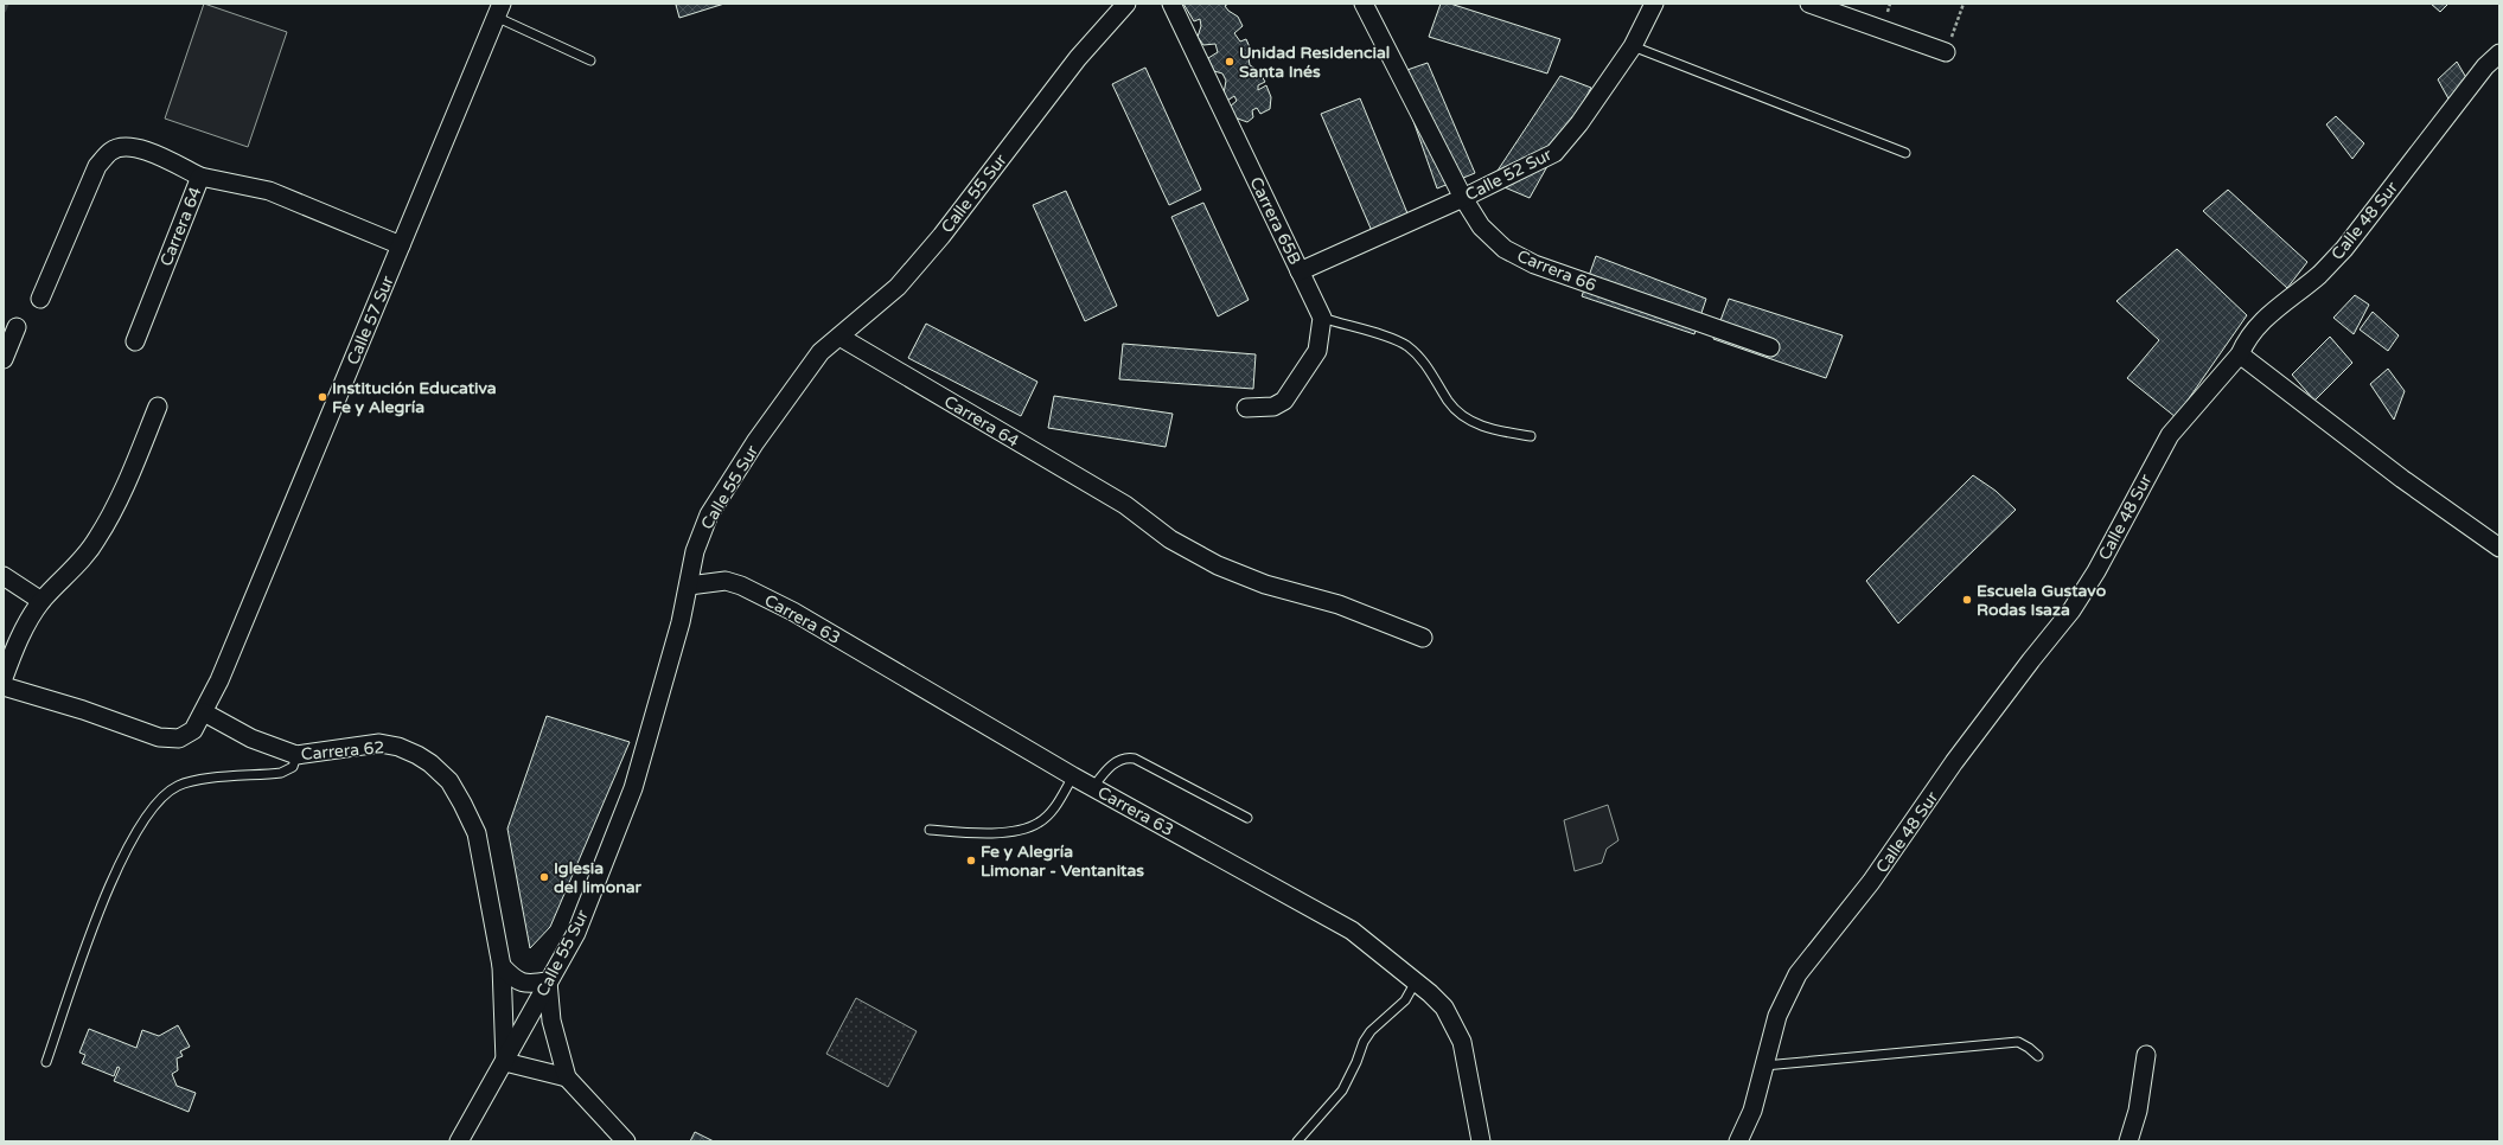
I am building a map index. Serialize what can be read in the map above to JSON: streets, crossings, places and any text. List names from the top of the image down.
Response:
{
  "streets": {
    "street": [
      "Calle 52 Sur",
      "Calle 55 Sur",
      "Carrera 65B",
      "Calle 48 Sur",
      "Carrera 64",
      "Carrera 66",
      "Calle 57 Sur",
      "Carrera 63",
      "Carrera 62"
    ]
  },
  "crossings": [
    ["Calle 52 Sur", "Carrera 65B"],
    ["Calle 52 Sur", "Carrera 66"],
    ["Calle 55 Sur", "Carrera 64"],
    ["Calle 55 Sur", "Carrera 63"],
    ["Calle 55 Sur", "Carrera 62"],
    ["Carrera 64", "Calle 57 Sur"],
    ["Calle 57 Sur", "Carrera 62"]
  ],
  "places": [
    "Unidad Residencial Santa Inés",
    "Institución Educativa Fe y Alegría",
    "Escuela Gustavo Rodas Isaza",
    "Fe y Alegría Limonar - Ventanitas",
    "Iglesia del limonar"
  ]
}
